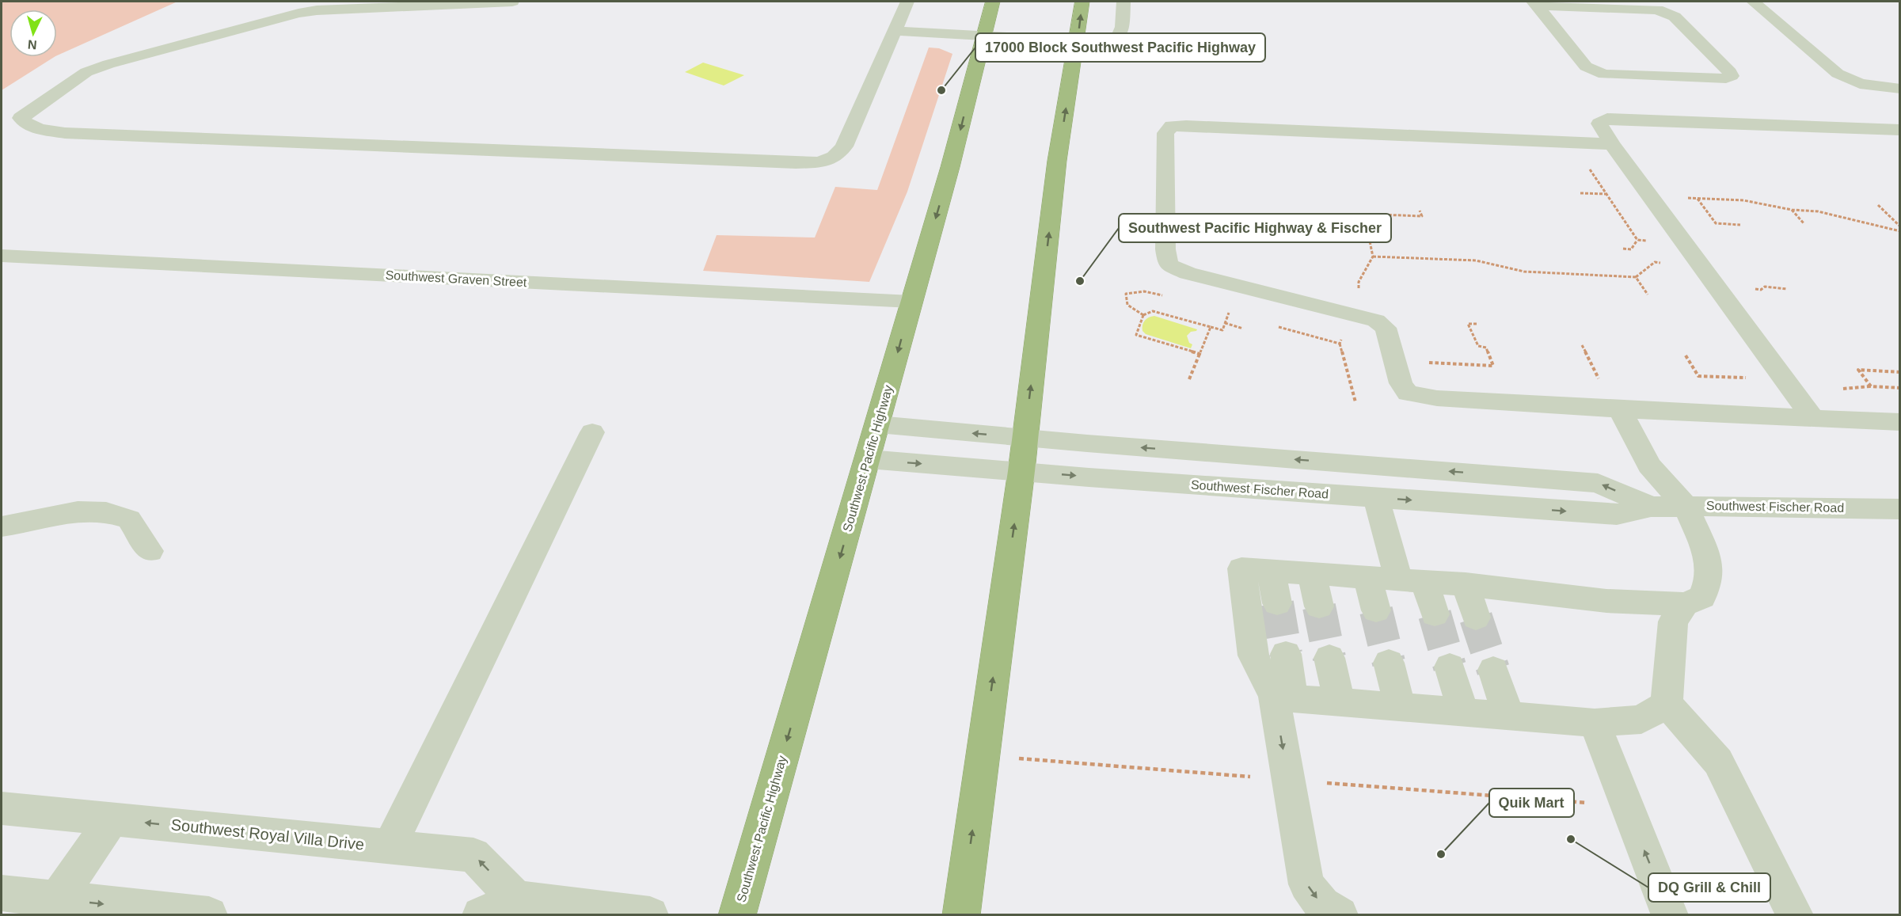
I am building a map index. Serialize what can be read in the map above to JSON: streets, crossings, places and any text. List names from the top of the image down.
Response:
{
  "streets": {
    "highway": ["Southwest Pacific Highway"],
    "street": ["Southwest Graven Street", "Southwest Fischer Road", "Southwest Royal Villa Drive"]
  },
  "crossings": [
    ["Southwest Graven Street", "Southwest Pacific Highway"],
    ["Southwest Pacific Highway", "Southwest Fischer Road"]
  ],
  "one_way": ["Southwest Royal Villa Drive"],
  "places": [
    "17000 Block Southwest Pacific Highway",
    "Southwest Pacific Highway & Fischer",
    "DQ Grill & Chill",
    "Quik Mart"
  ],
  "north": "bottom"
}
